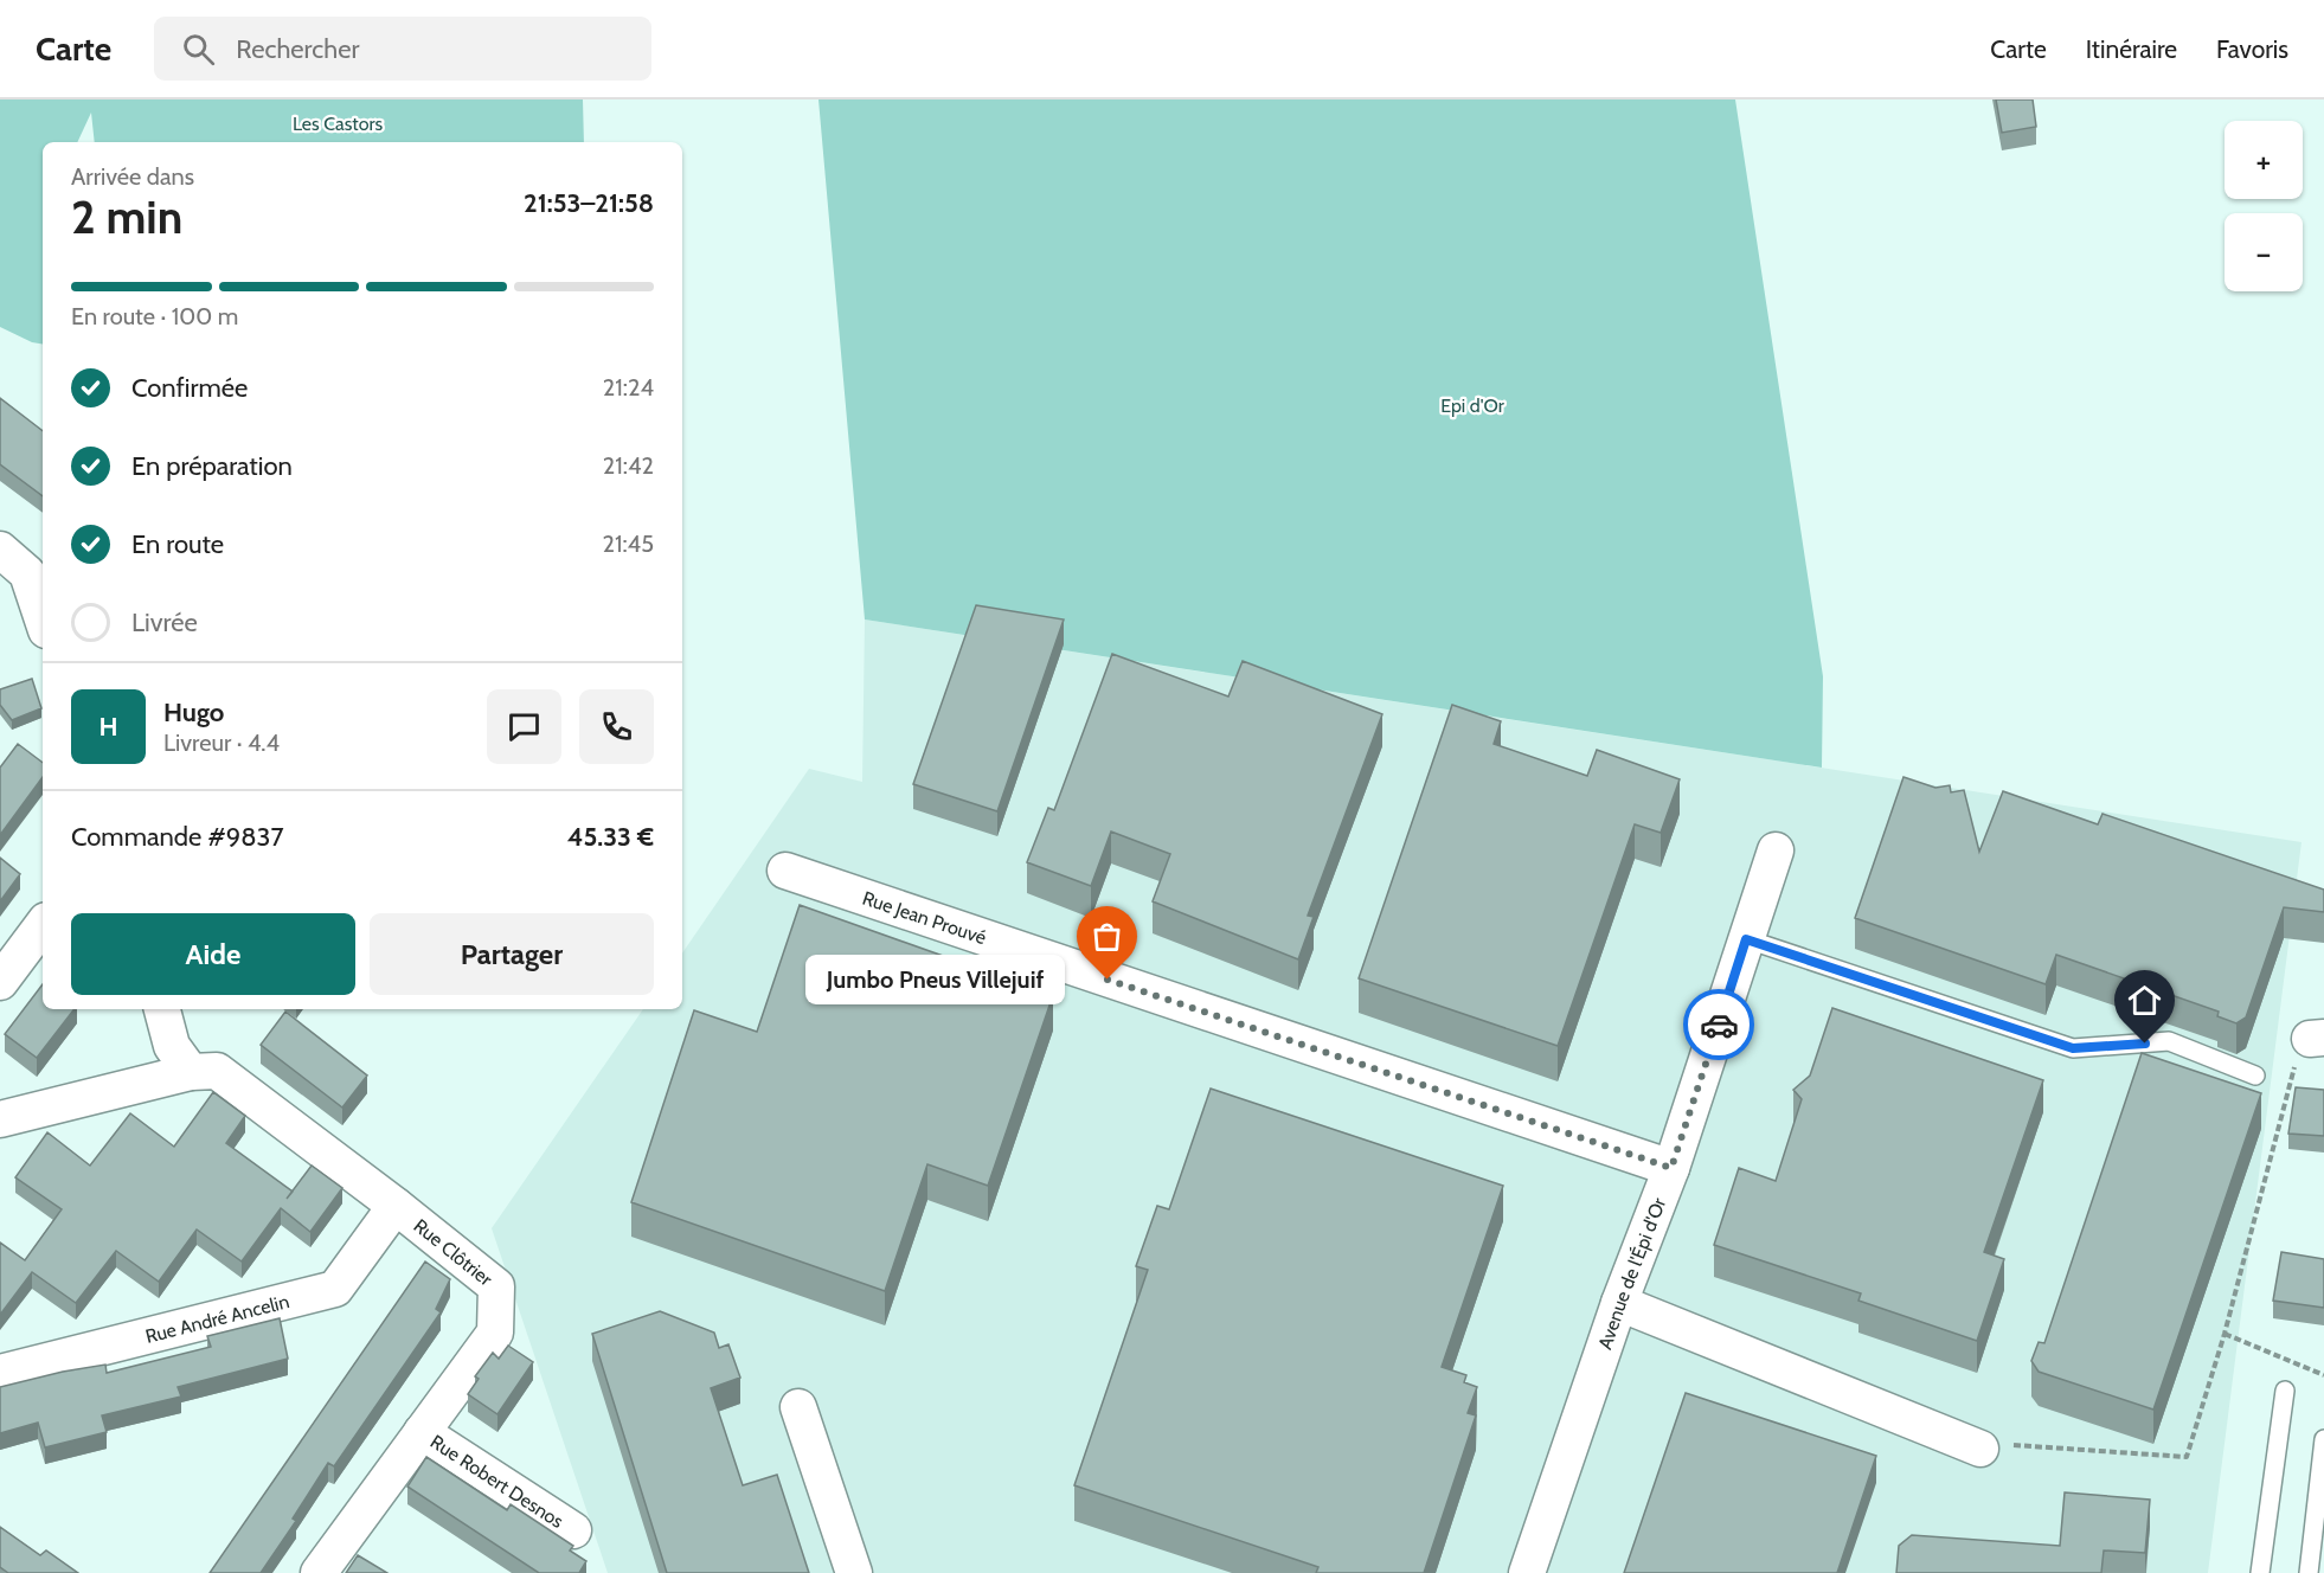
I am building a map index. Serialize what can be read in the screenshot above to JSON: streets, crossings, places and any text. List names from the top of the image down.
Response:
{
  "streets": {
    "street": [
      "Rue Jean Prouvé",
      "Rue Clôtrier",
      "Avenue de l'Épi d'Or",
      "Rue André Ancelin",
      "Rue Robert Desnos"
    ]
  },
  "crossings": [
    ["Rue Jean Prouvé", "Avenue de l'Épi d'Or"],
    ["Rue Clôtrier", "Rue André Ancelin"],
    ["Rue Clôtrier", "Rue Robert Desnos"]
  ],
  "parks": ["Les Castors", "Epi d'Or"],
  "places": ["Jumbo Pneus Villejuif"],
  "page": {
    "header": "Carte",
    "search": "Rechercher",
    "nav": ["Carte", "Itinéraire", "Favoris"],
    "map_buttons": ["+", "−"],
    "heading": ["2 min", "Arrivée dans", "21:53–21:58"],
    "panel": [
      "Hugo",
      "Livreur · 4.4",
      "Commande #9837",
      "45.33 €"
    ],
    "bar": "En route · 100 m",
    "list": [
      ["Confirmée", "21:24"],
      ["En préparation", "21:42"],
      ["En route", "21:45"],
      "Livrée"
    ],
    "round": "H",
    "buttons": ["Aide", "Partager"],
    "bubble": "Jumbo Pneus Villejuif"
  }
}
